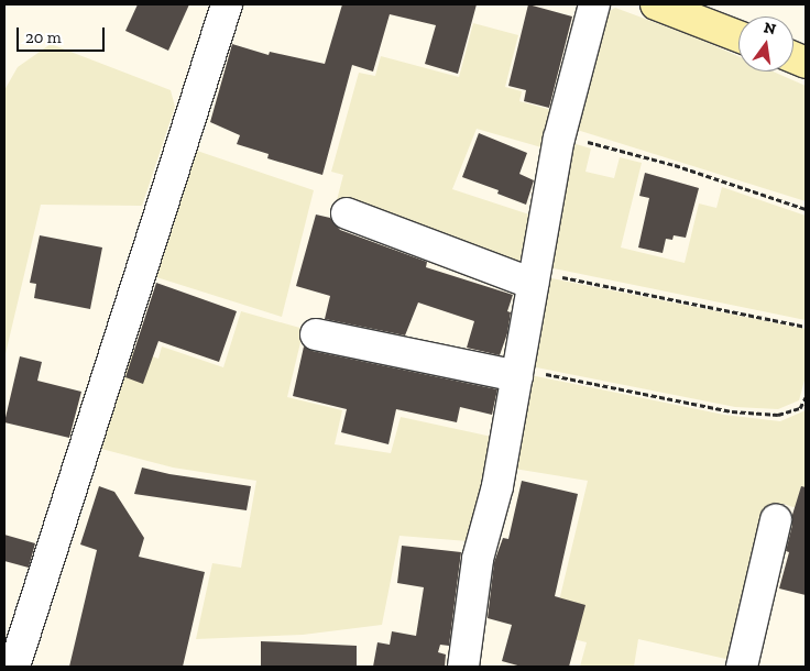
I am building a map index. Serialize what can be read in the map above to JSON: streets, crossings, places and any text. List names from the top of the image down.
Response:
{
  "scale_bar": "20 m",
  "north": "top"
}
